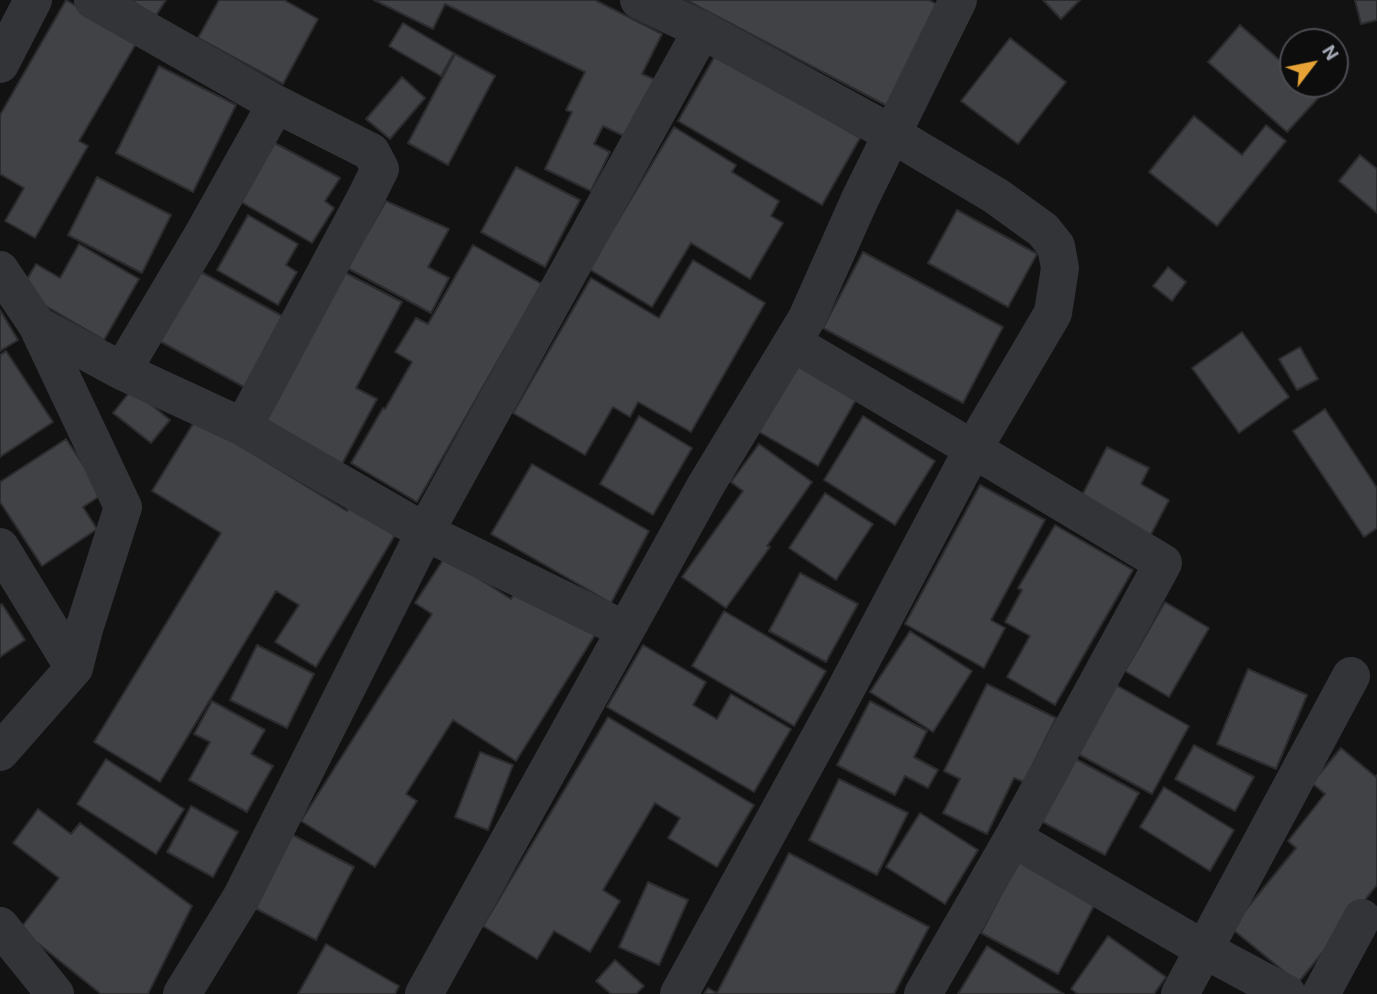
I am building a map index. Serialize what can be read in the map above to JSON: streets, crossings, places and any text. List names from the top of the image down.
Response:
{
  "north": "top right"
}
